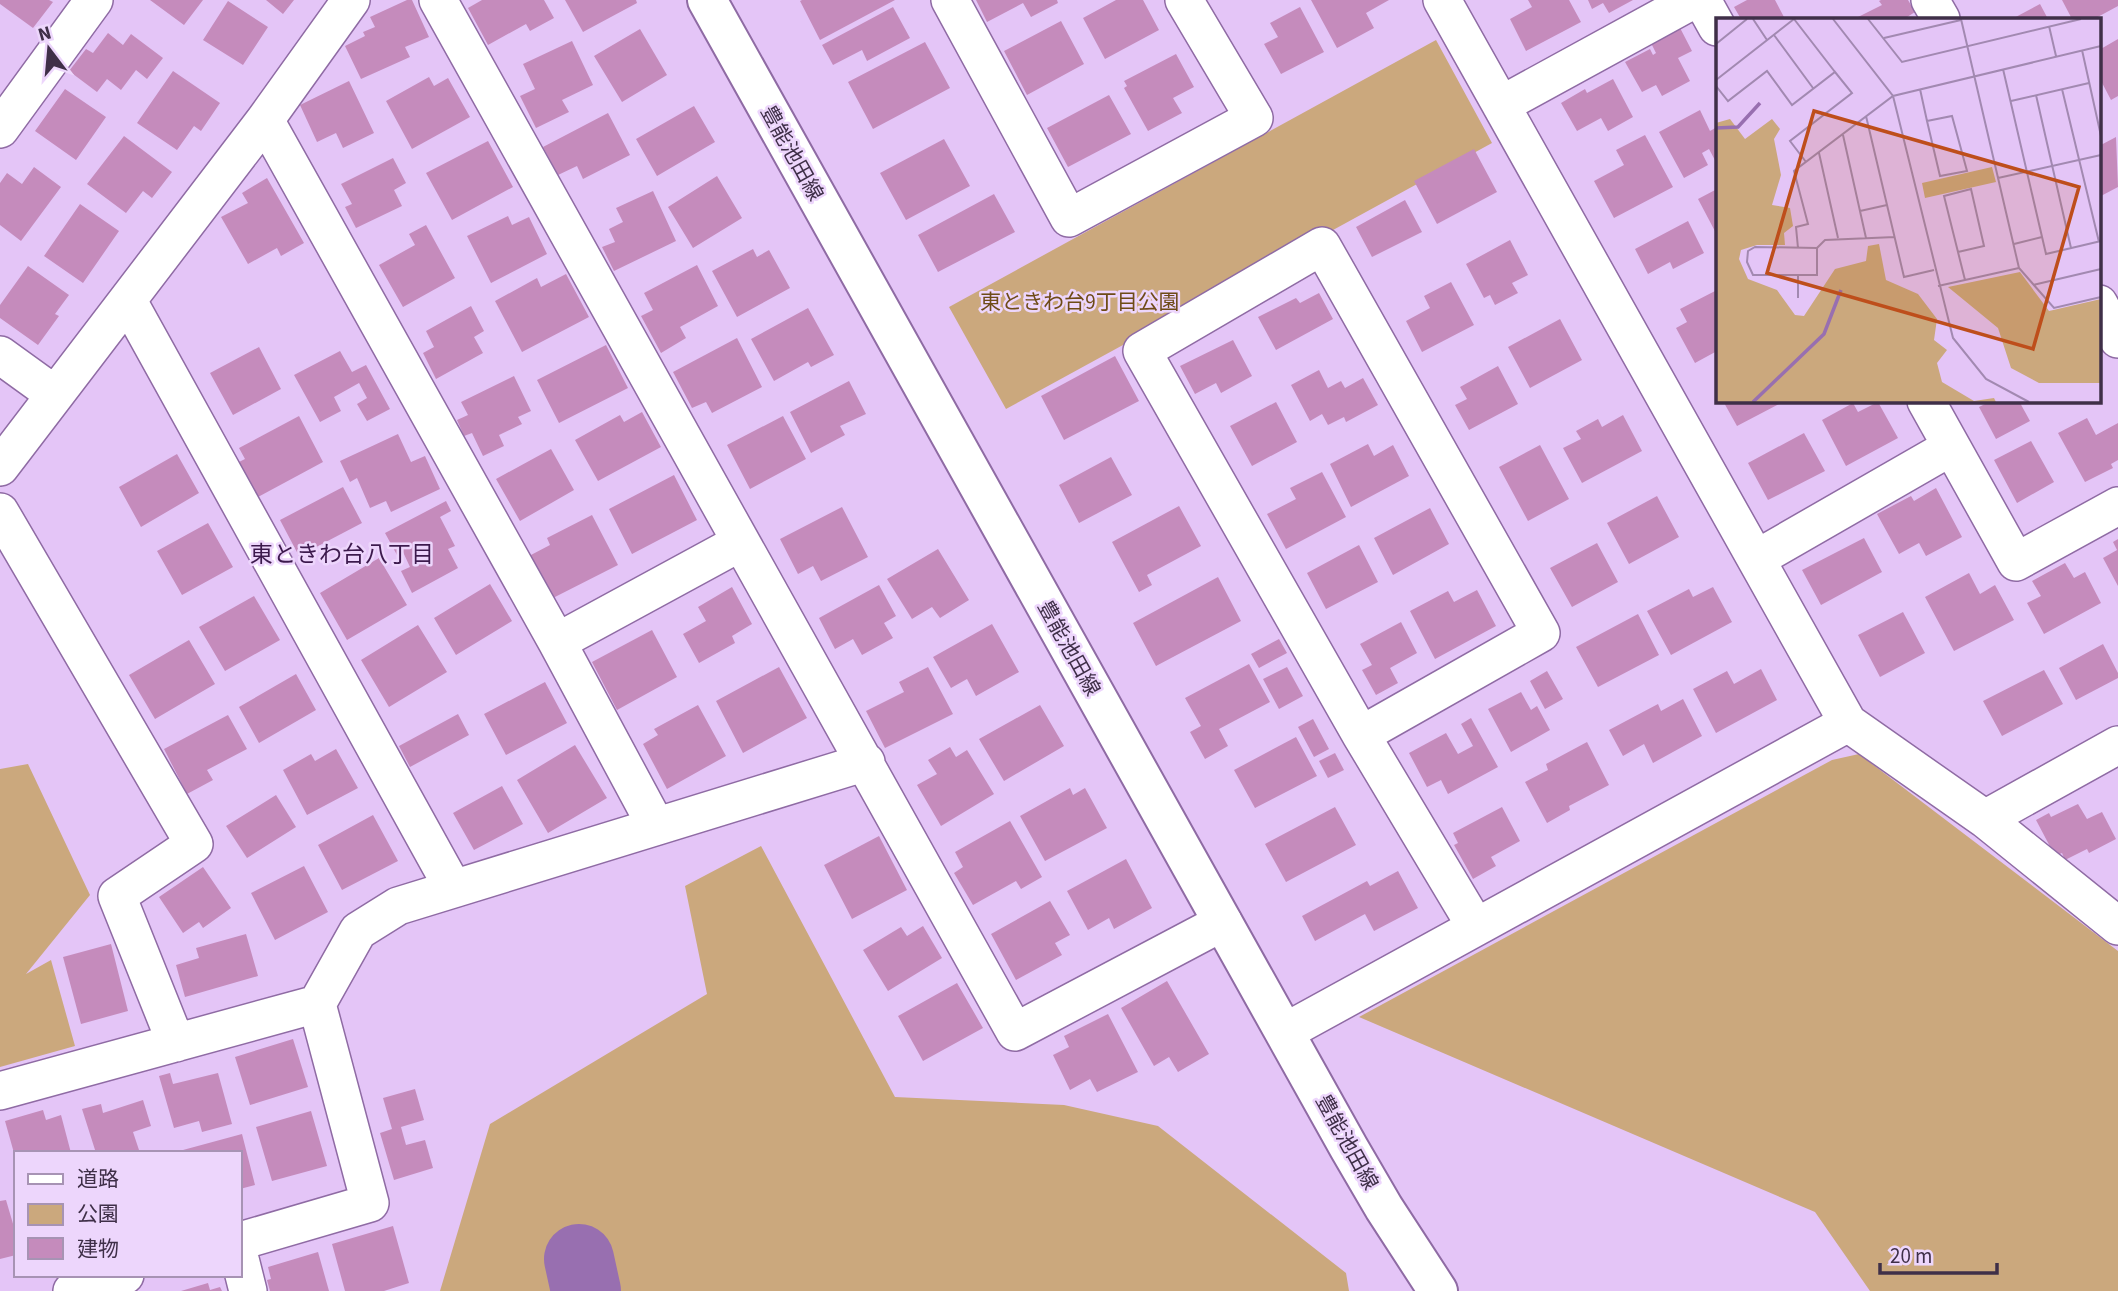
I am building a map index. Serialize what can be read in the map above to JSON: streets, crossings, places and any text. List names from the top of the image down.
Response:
{
  "streets": {
    "main road": ["豊能池田線"]
  },
  "districts": ["東ときわ台八丁目"],
  "parks": ["東ときわ台9丁目公園"],
  "legend": ["道路", "公園", "建物"],
  "scale_bar": "20 m",
  "north": "top"
}
